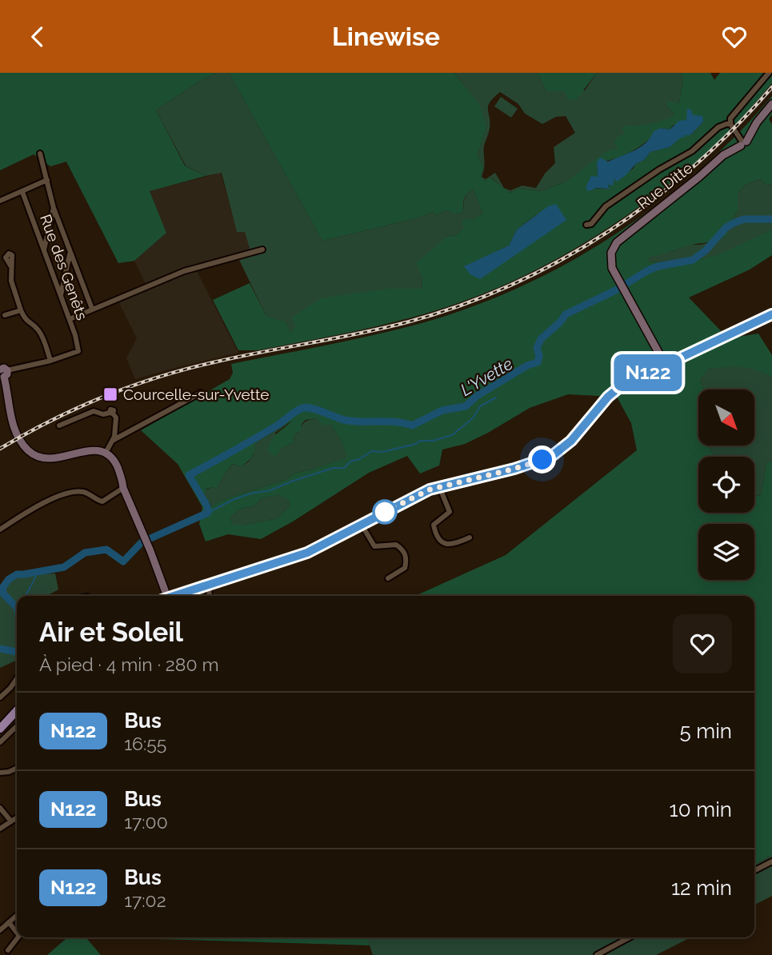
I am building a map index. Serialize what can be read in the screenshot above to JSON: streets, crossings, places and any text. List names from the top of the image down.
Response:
{
  "streets": {
    "street": ["Rue Ditte", "Rue des Genêts"]
  },
  "water": ["L'Yvette"],
  "places": {
    "transit": ["Courcelle-sur-Yvette"]
  },
  "lines": ["bus line N122"],
  "north": "bottom right",
  "page": {
    "header": "Linewise",
    "on_map": "N122",
    "heading": ["Air et Soleil", "À pied · 4 min · 280 m"],
    "list": [
      {
        "mark": "N122",
        "name": "Bus",
        "note": "16:55",
        "value": "5 min"
      },
      {
        "mark": "N122",
        "name": "Bus",
        "note": "17:00",
        "value": "10 min"
      },
      {
        "mark": "N122",
        "name": "Bus",
        "note": "17:02",
        "value": "12 min"
      }
    ]
  }
}
